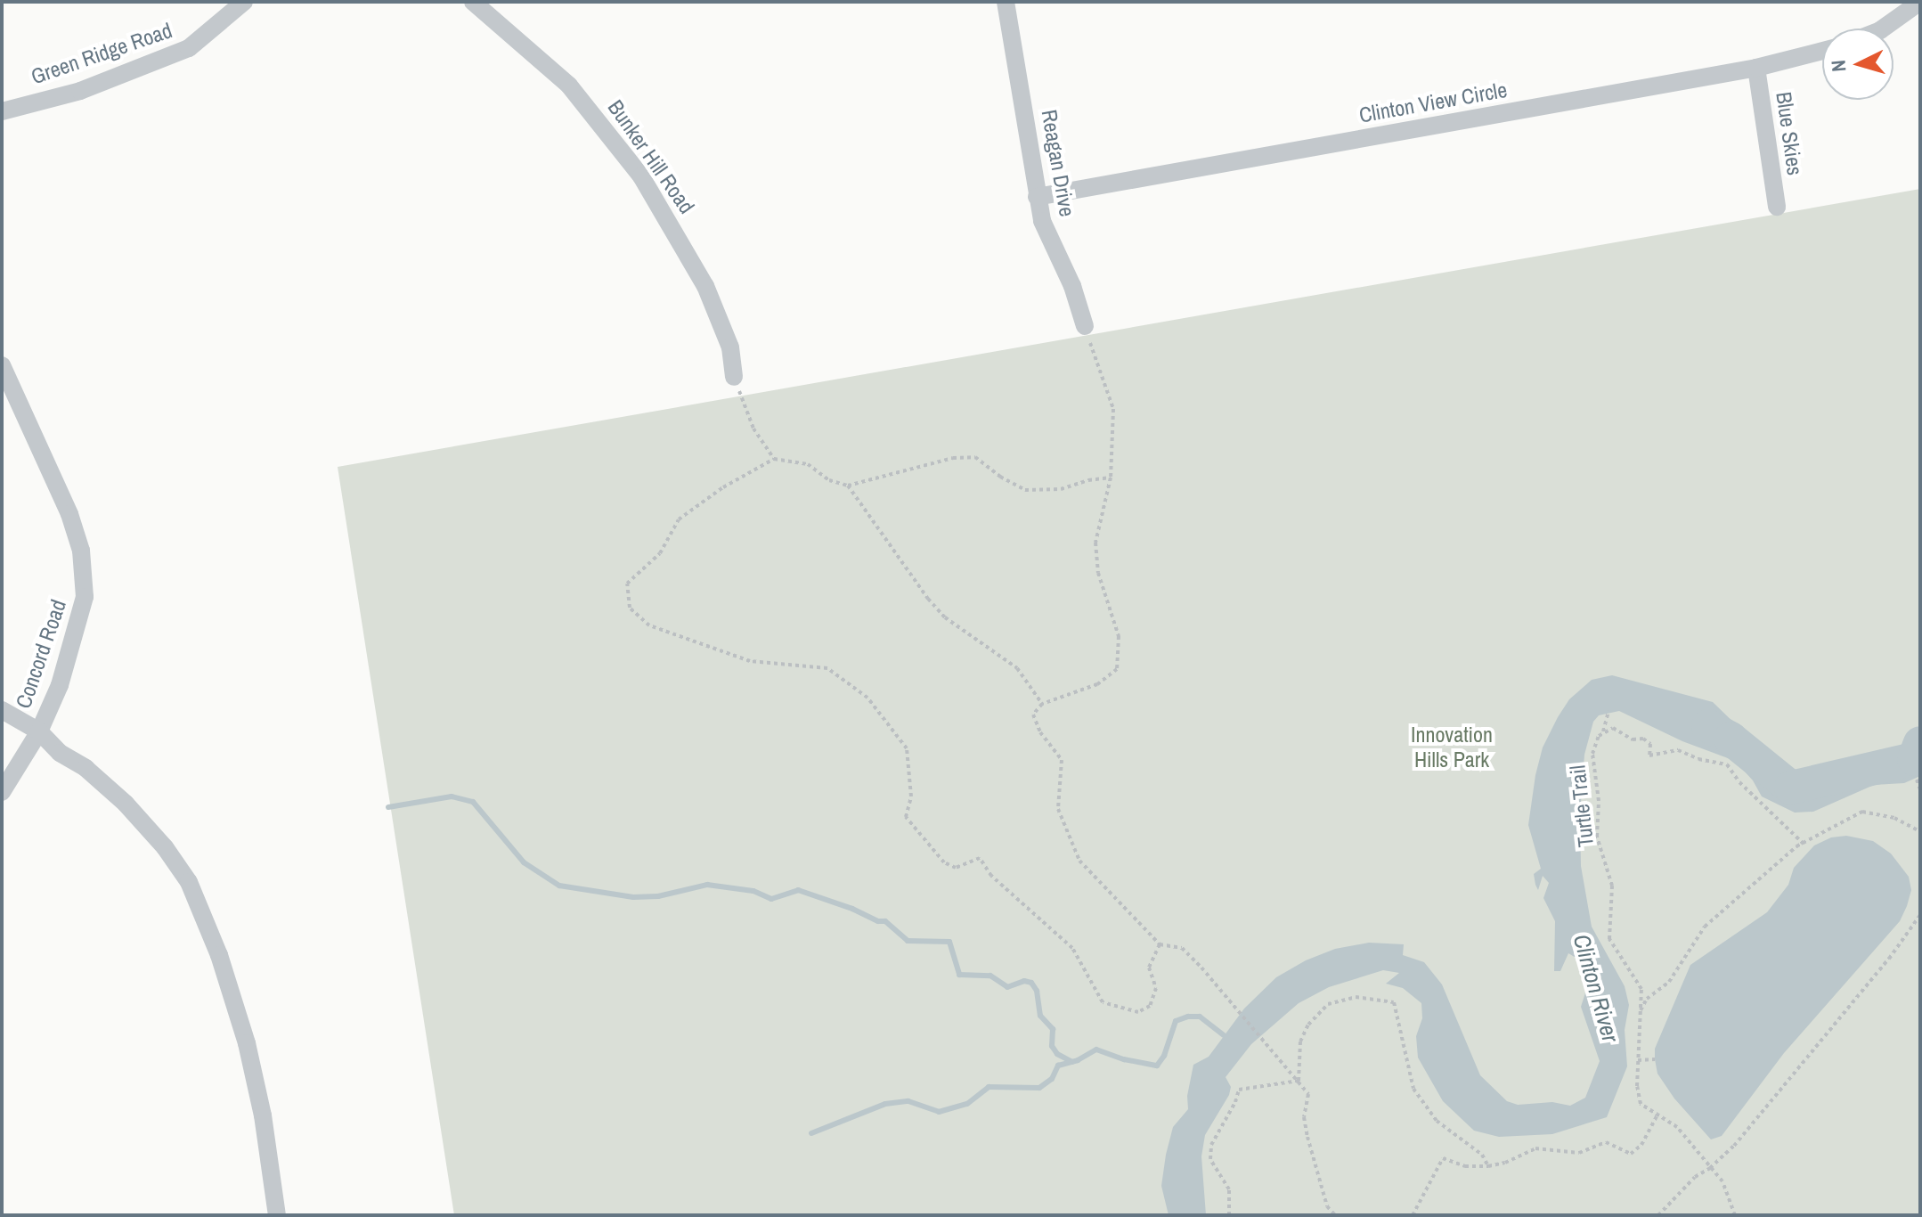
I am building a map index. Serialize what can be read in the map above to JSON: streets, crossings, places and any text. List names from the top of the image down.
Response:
{
  "streets": {
    "street": [
      "Green Ridge Road",
      "Clinton View Circle",
      "Blue Skies",
      "Bunker Hill Road",
      "Reagan Drive",
      "Concord Road"
    ],
    "path": ["Turtle Trail"]
  },
  "crossings": [
    ["Clinton View Circle", "Blue Skies"],
    ["Clinton View Circle", "Reagan Drive"]
  ],
  "water": ["Clinton River"],
  "parks": ["Innovation Hills Park"],
  "north": "left"
}
